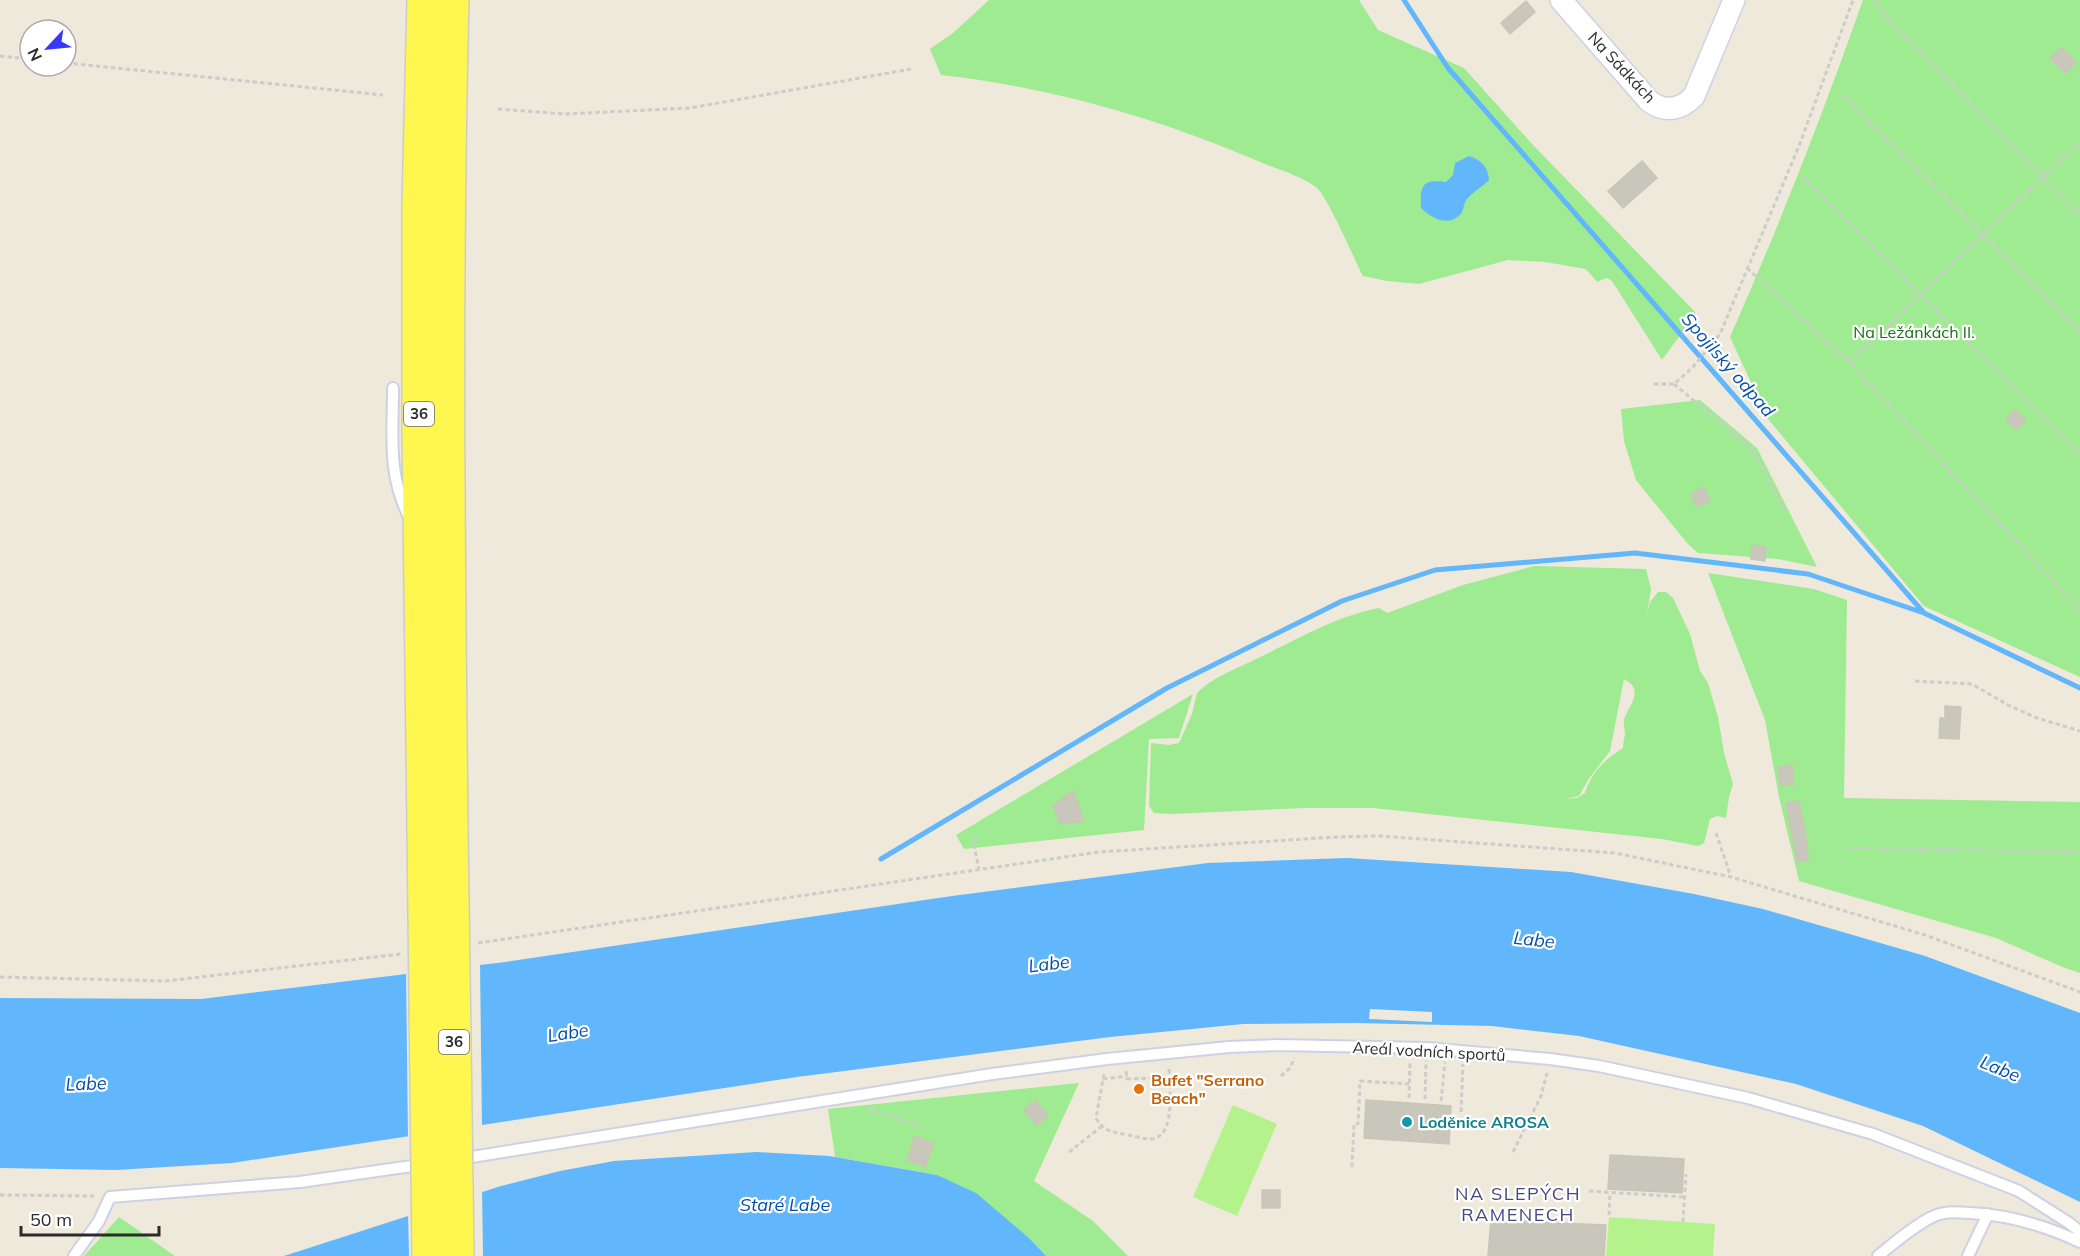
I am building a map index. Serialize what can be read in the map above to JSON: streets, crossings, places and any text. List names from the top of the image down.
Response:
{
  "streets": {
    "main road": ["36"],
    "street": ["Na Sádkách"],
    "lane": ["Areál vodních sportů"]
  },
  "districts": ["NA SLEPÝCH RAMENECH"],
  "water": ["Spojilský odpad", "Labe", "Staré Labe"],
  "parks": ["Na Ležánkách II."],
  "places": ["Bufet \"Serrano Beach\"", "Loděnice AROSA"],
  "scale_bar": "50 m",
  "north": "bottom left"
}
